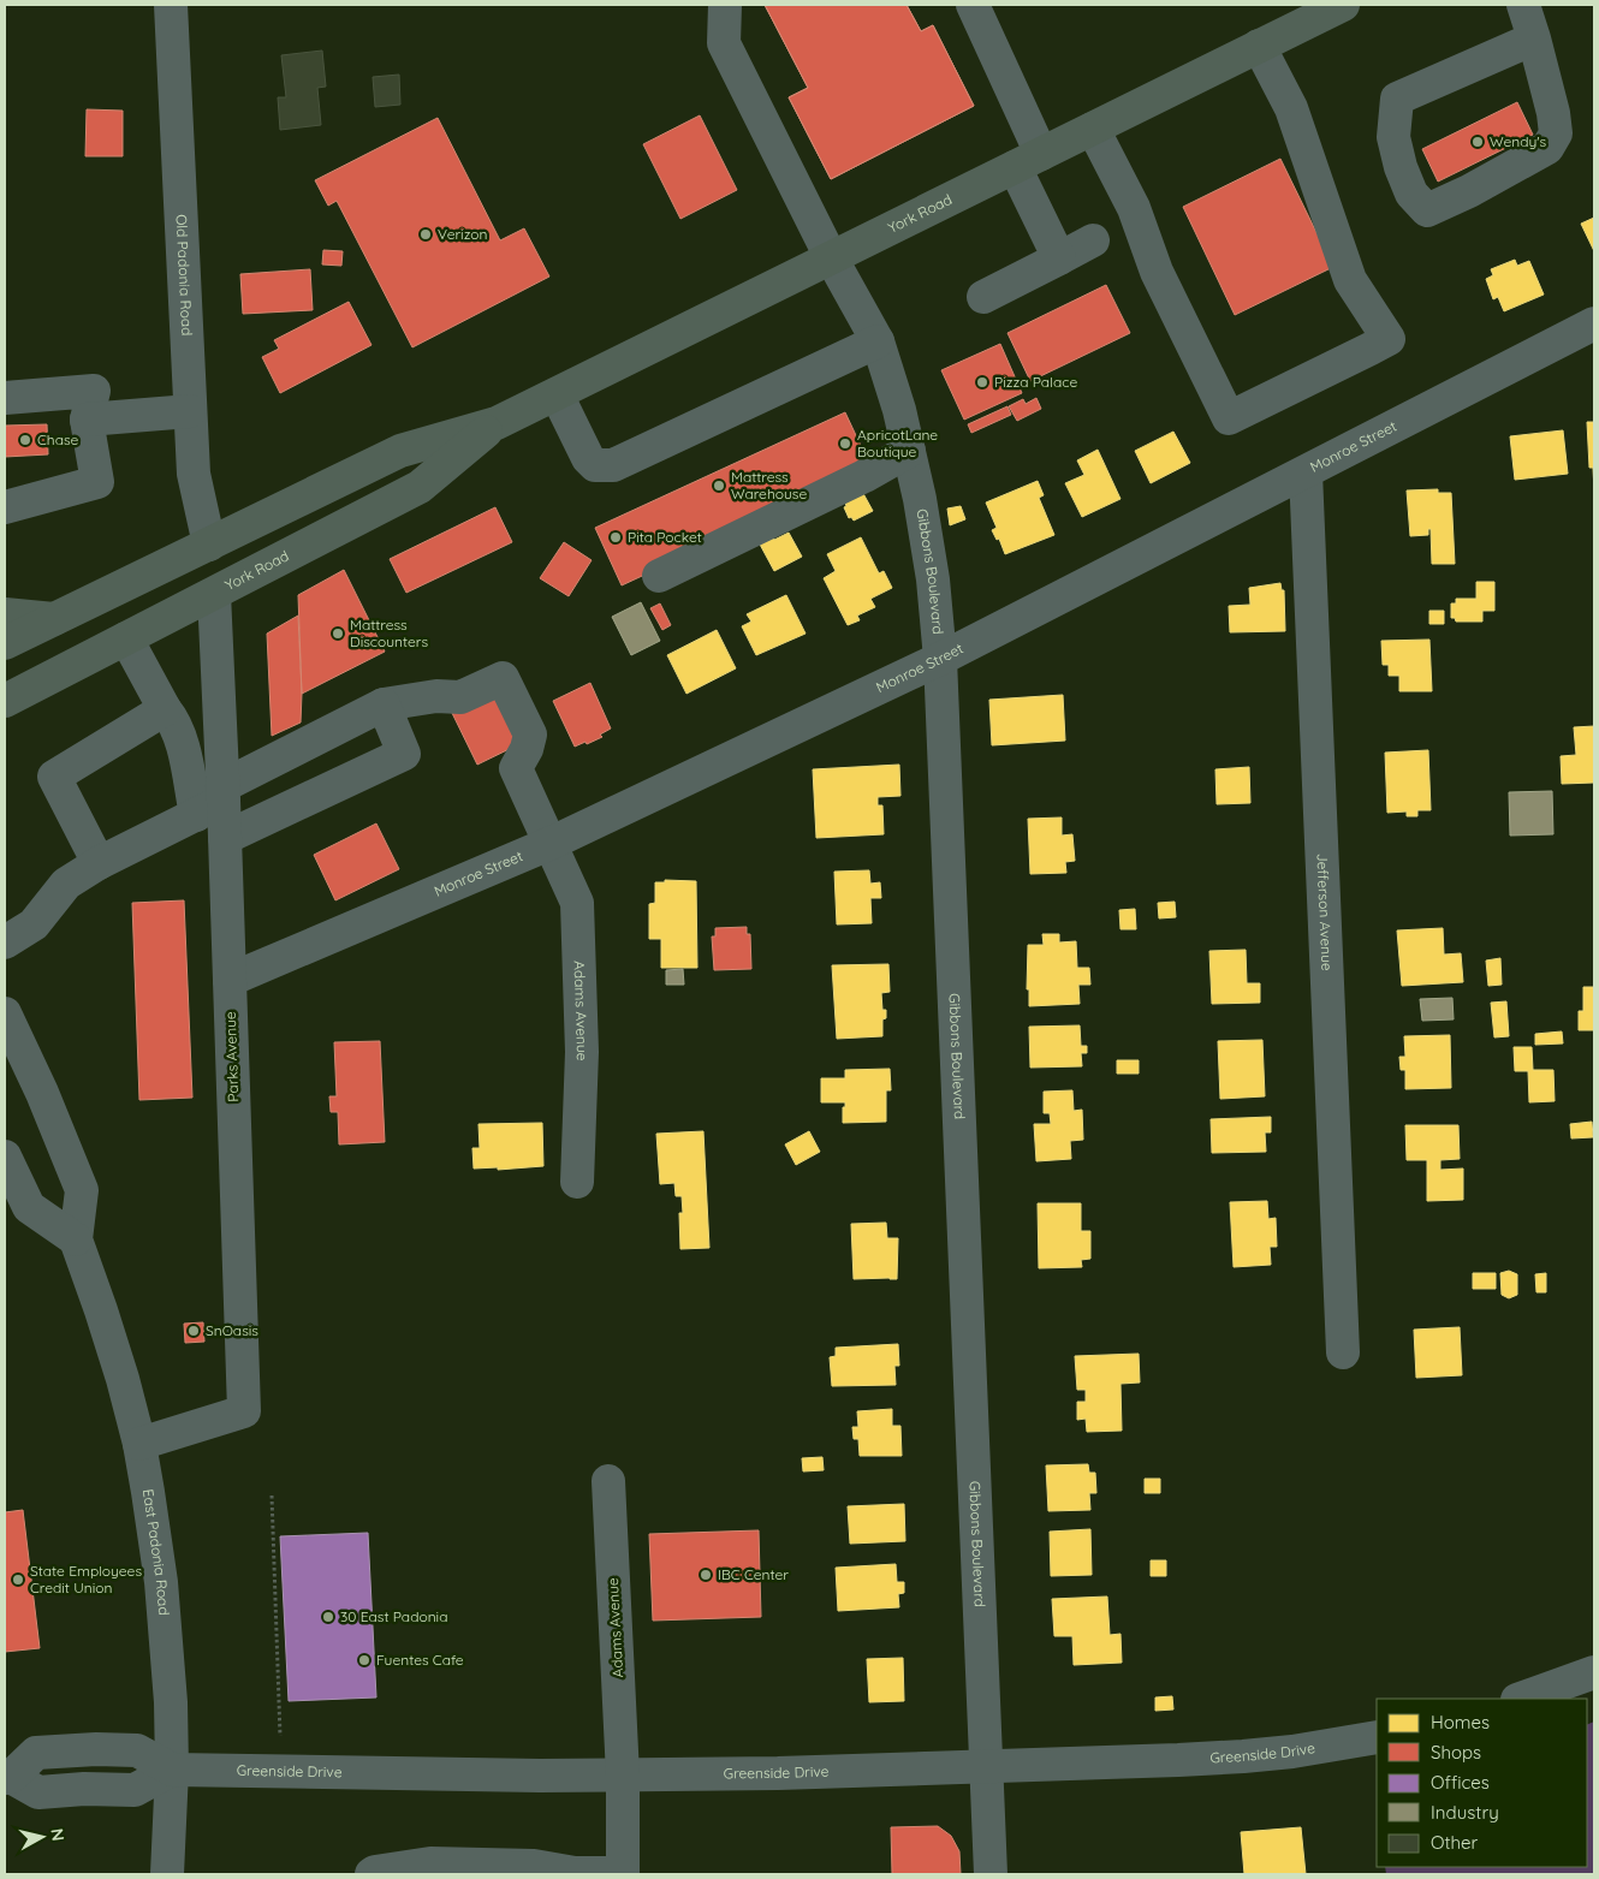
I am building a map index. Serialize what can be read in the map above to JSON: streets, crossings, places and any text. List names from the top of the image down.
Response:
{
  "streets": {
    "main road": ["York Road"],
    "street": [
      "Old Padonia Road",
      "Monroe Street",
      "Gibbons Boulevard",
      "Jefferson Avenue",
      "Adams Avenue",
      "Parks Avenue",
      "East Padonia Road",
      "Greenside Drive"
    ]
  },
  "crossings": [
    ["York Road", "Old Padonia Road"],
    ["York Road", "Gibbons Boulevard"],
    ["York Road", "Parks Avenue"],
    ["Monroe Street", "Gibbons Boulevard"],
    ["Monroe Street", "Jefferson Avenue"],
    ["Monroe Street", "Adams Avenue"],
    ["Monroe Street", "Parks Avenue"],
    ["Gibbons Boulevard", "Greenside Drive"],
    ["Adams Avenue", "Greenside Drive"],
    ["Parks Avenue", "East Padonia Road"],
    ["East Padonia Road", "Greenside Drive"]
  ],
  "places": [
    "Wendy's",
    "Verizon",
    "Pizza Palace",
    "Chase",
    "ApricotLane Boutique",
    "Mattress Warehouse",
    "Pita Pocket",
    "Mattress Discounters",
    "SnOasis",
    "IBC Center",
    "State Employees Credit Union",
    "30 East Padonia",
    "Fuentes Cafe"
  ],
  "legend": [
    "Homes",
    "Shops",
    "Offices",
    "Industry",
    "Other"
  ],
  "north": "right"
}
